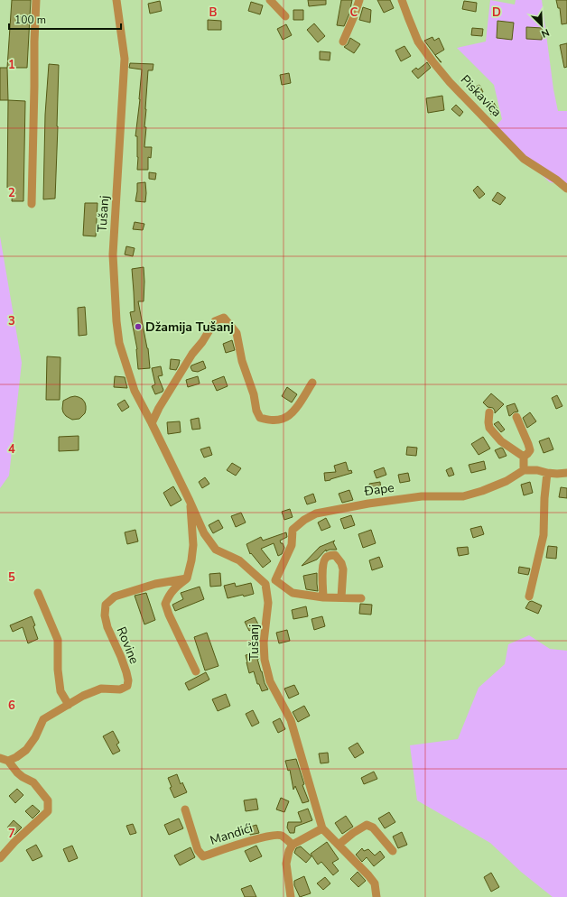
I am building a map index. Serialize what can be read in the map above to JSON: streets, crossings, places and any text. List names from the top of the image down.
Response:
{
  "streets": {
    "street": [
      "Piskavica",
      "Tušanj",
      "Đape",
      "Rovine",
      "Mandići"
    ]
  },
  "crossings": [
    ["Tušanj", "Rovine"]
  ],
  "places": ["Džamija Tušanj"],
  "scale_bar": "100 m",
  "north": "bottom right",
  "grid": {
    "columns": ["B", "C", "D"],
    "rows": [
      "1",
      "2",
      "3",
      "4",
      "5",
      "6",
      "7"
    ]
  }
}
